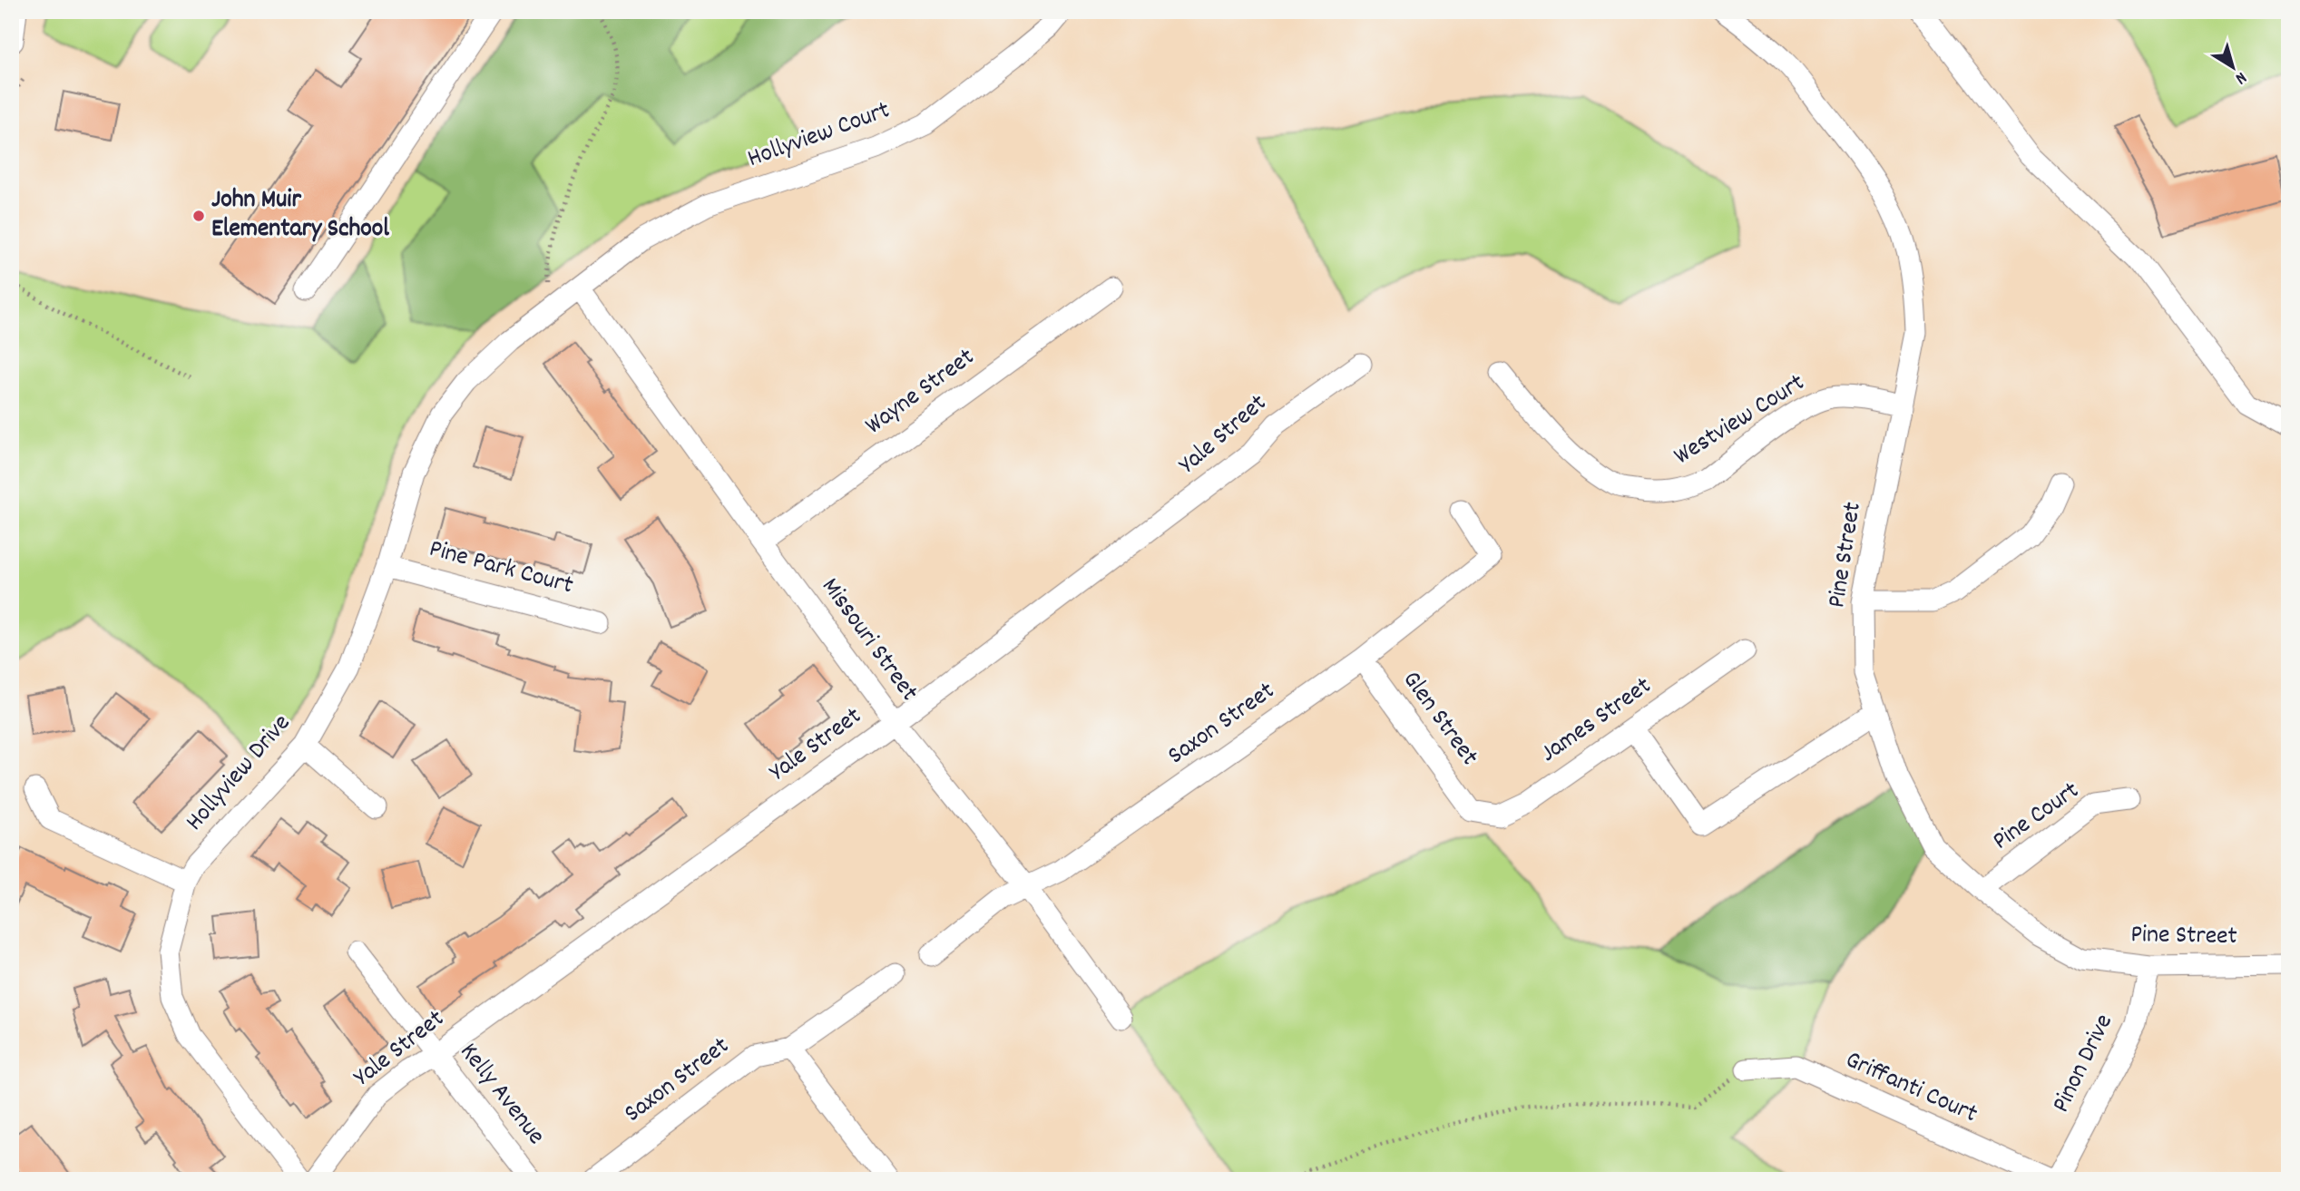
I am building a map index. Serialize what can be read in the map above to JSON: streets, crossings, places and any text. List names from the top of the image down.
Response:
{
  "streets": {
    "street": [
      "Hollyview Court",
      "Wayne Street",
      "Westview Court",
      "Yale Street",
      "Pine Street",
      "Pine Park Court",
      "Missouri Street",
      "Glen Street",
      "James Street",
      "Saxon Street",
      "Hollyview Drive",
      "Pine Court",
      "Pinon Drive",
      "Griffanti Court",
      "Kelly Avenue"
    ]
  },
  "crossings": [
    ["Hollyview Court", "Missouri Street"],
    ["Hollyview Court", "Hollyview Drive"],
    ["Wayne Street", "Missouri Street"],
    ["Westview Court", "Pine Street"],
    ["Yale Street", "Missouri Street"],
    ["Yale Street", "Kelly Avenue"],
    ["Pine Street", "Pine Court"],
    ["Pine Street", "Pinon Drive"],
    ["Pine Park Court", "Hollyview Drive"],
    ["Missouri Street", "Saxon Street"],
    ["Missouri Street", "Hollyview Drive"],
    ["Glen Street", "James Street"],
    ["Glen Street", "Saxon Street"]
  ],
  "places": ["John Muir Elementary School"],
  "north": "bottom right"
}
